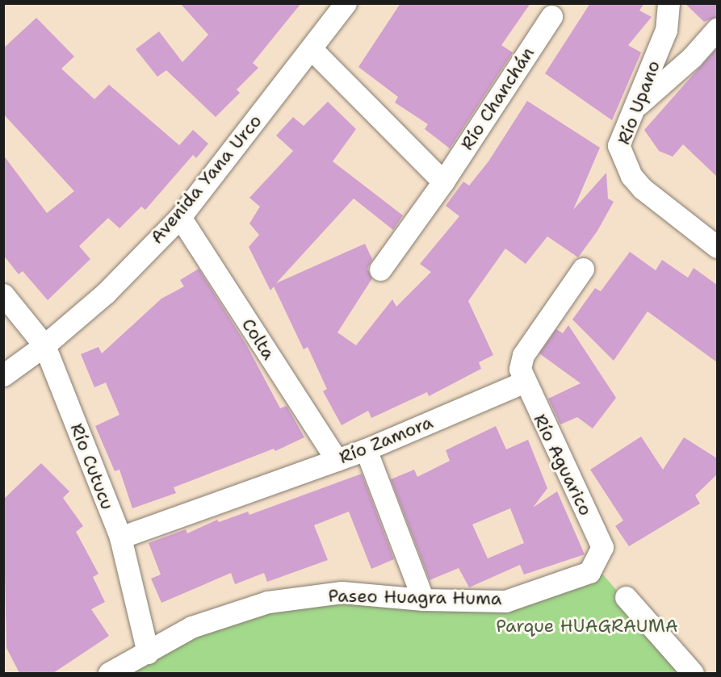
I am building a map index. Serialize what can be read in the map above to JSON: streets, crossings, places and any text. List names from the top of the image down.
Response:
{
  "streets": {
    "street": [
      "Río Chanchán",
      "Río Upano",
      "Avenida Yana Urco",
      "Colta",
      "Río Zamora",
      "Río Aguarico",
      "Río Cutucu",
      "Paseo Huagra Huma"
    ]
  },
  "crossings": [
    ["Avenida Yana Urco", "Colta"],
    ["Avenida Yana Urco", "Río Cutucu"],
    ["Colta", "Río Zamora"],
    ["Río Zamora", "Río Aguarico"],
    ["Río Zamora", "Río Cutucu"],
    ["Río Aguarico", "Paseo Huagra Huma"],
    ["Río Cutucu", "Paseo Huagra Huma"]
  ],
  "parks": ["Parque HUAGRAUMA"]
}
